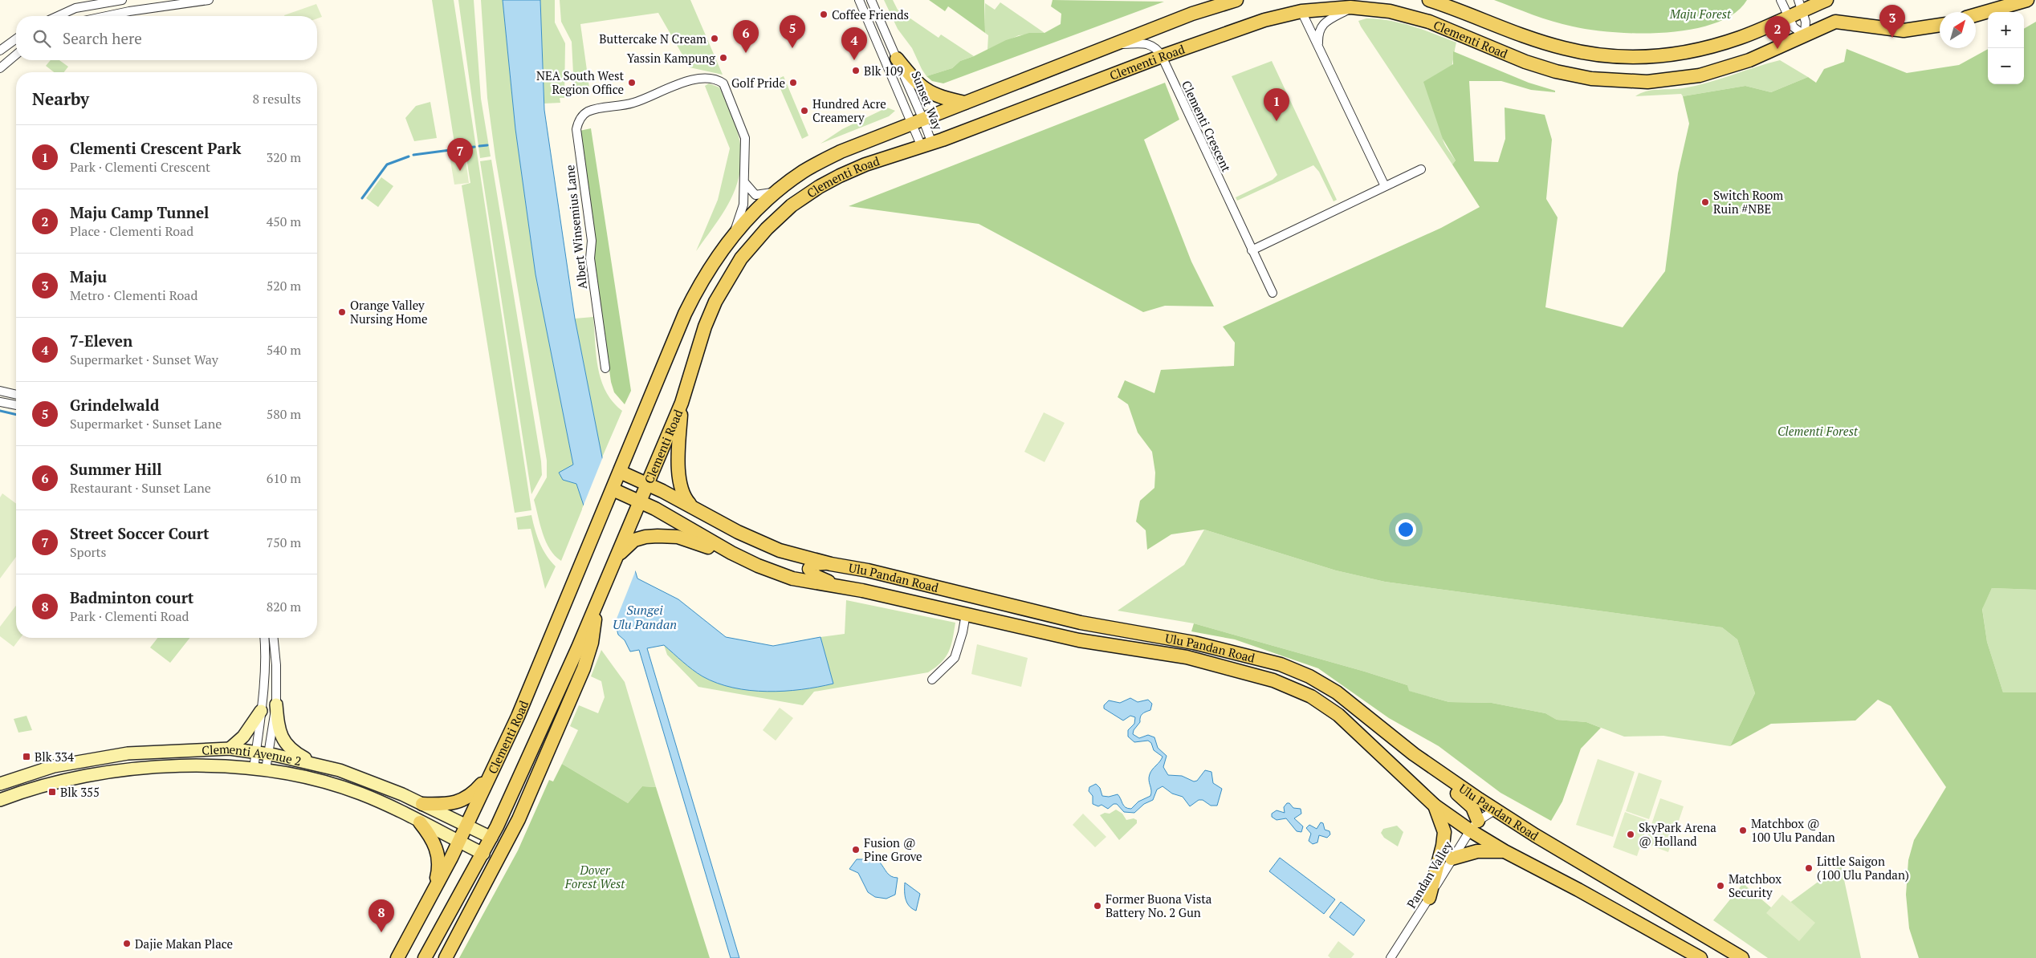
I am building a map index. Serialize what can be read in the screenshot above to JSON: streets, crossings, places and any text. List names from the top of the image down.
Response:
{
  "streets": {
    "main road": ["Clementi Road", "Ulu Pandan Road", "Clementi Avenue 2"],
    "street": [
      "Sunset Way",
      "Clementi Crescent",
      "Albert Winsemius Lane",
      "Pandan Valley"
    ]
  },
  "crossings": [
    ["Clementi Road", "Sunset Way"],
    ["Clementi Road", "Clementi Crescent"],
    ["Clementi Road", "Ulu Pandan Road"],
    ["Clementi Road", "Clementi Avenue 2"],
    ["Ulu Pandan Road", "Pandan Valley"]
  ],
  "water": ["Sungei Ulu Pandan"],
  "parks": ["Maju Forest", "Clementi Forest", "Dover Forest West"],
  "places": {
    "other": [
      "Coffee Friends",
      "Buttercake N Cream",
      "Yassin Kampung",
      "Blk 109",
      "NEA South West Region Office",
      "Golf Pride",
      "Hundred Acre Creamery",
      "Switch Room Ruin #NBE",
      "Orange Valley Nursing Home",
      "Matchbox @ 100 Ulu Pandan",
      "SkyPark Arena @ Holland",
      "Fusion @ Pine Grove",
      "Little Saigon (100 Ulu Pandan)",
      "Matchbox Security",
      "Former Buona Vista Battery No. 2 Gun",
      "Dajie Makan Place"
    ],
    "transit": ["Blk 334", "Blk 355"]
  },
  "north": "top right",
  "page": {
    "pins": [
      "3",
      "5",
      "2",
      "6",
      "4",
      "1",
      "7",
      "8"
    ],
    "map_buttons": ["+", "−"],
    "search": "Search here",
    "heading": ["Nearby", "8 results"],
    "list": [
      {
        "mark": "1",
        "name": "Clementi Crescent Park",
        "note": "Park · Clementi Crescent",
        "value": "320 m"
      },
      {
        "mark": "2",
        "name": "Maju Camp Tunnel",
        "note": "Place · Clementi Road",
        "value": "450 m"
      },
      {
        "mark": "3",
        "name": "Maju",
        "note": "Metro · Clementi Road",
        "value": "520 m"
      },
      {
        "mark": "4",
        "name": "7-Eleven",
        "note": "Supermarket · Sunset Way",
        "value": "540 m"
      },
      {
        "mark": "5",
        "name": "Grindelwald",
        "note": "Supermarket · Sunset Lane",
        "value": "580 m"
      },
      {
        "mark": "6",
        "name": "Summer Hill",
        "note": "Restaurant · Sunset Lane",
        "value": "610 m"
      },
      {
        "mark": "7",
        "name": "Street Soccer Court",
        "note": "Sports",
        "value": "750 m"
      },
      {
        "mark": "8",
        "name": "Badminton court",
        "note": "Park · Clementi Road",
        "value": "820 m"
      }
    ]
  }
}
